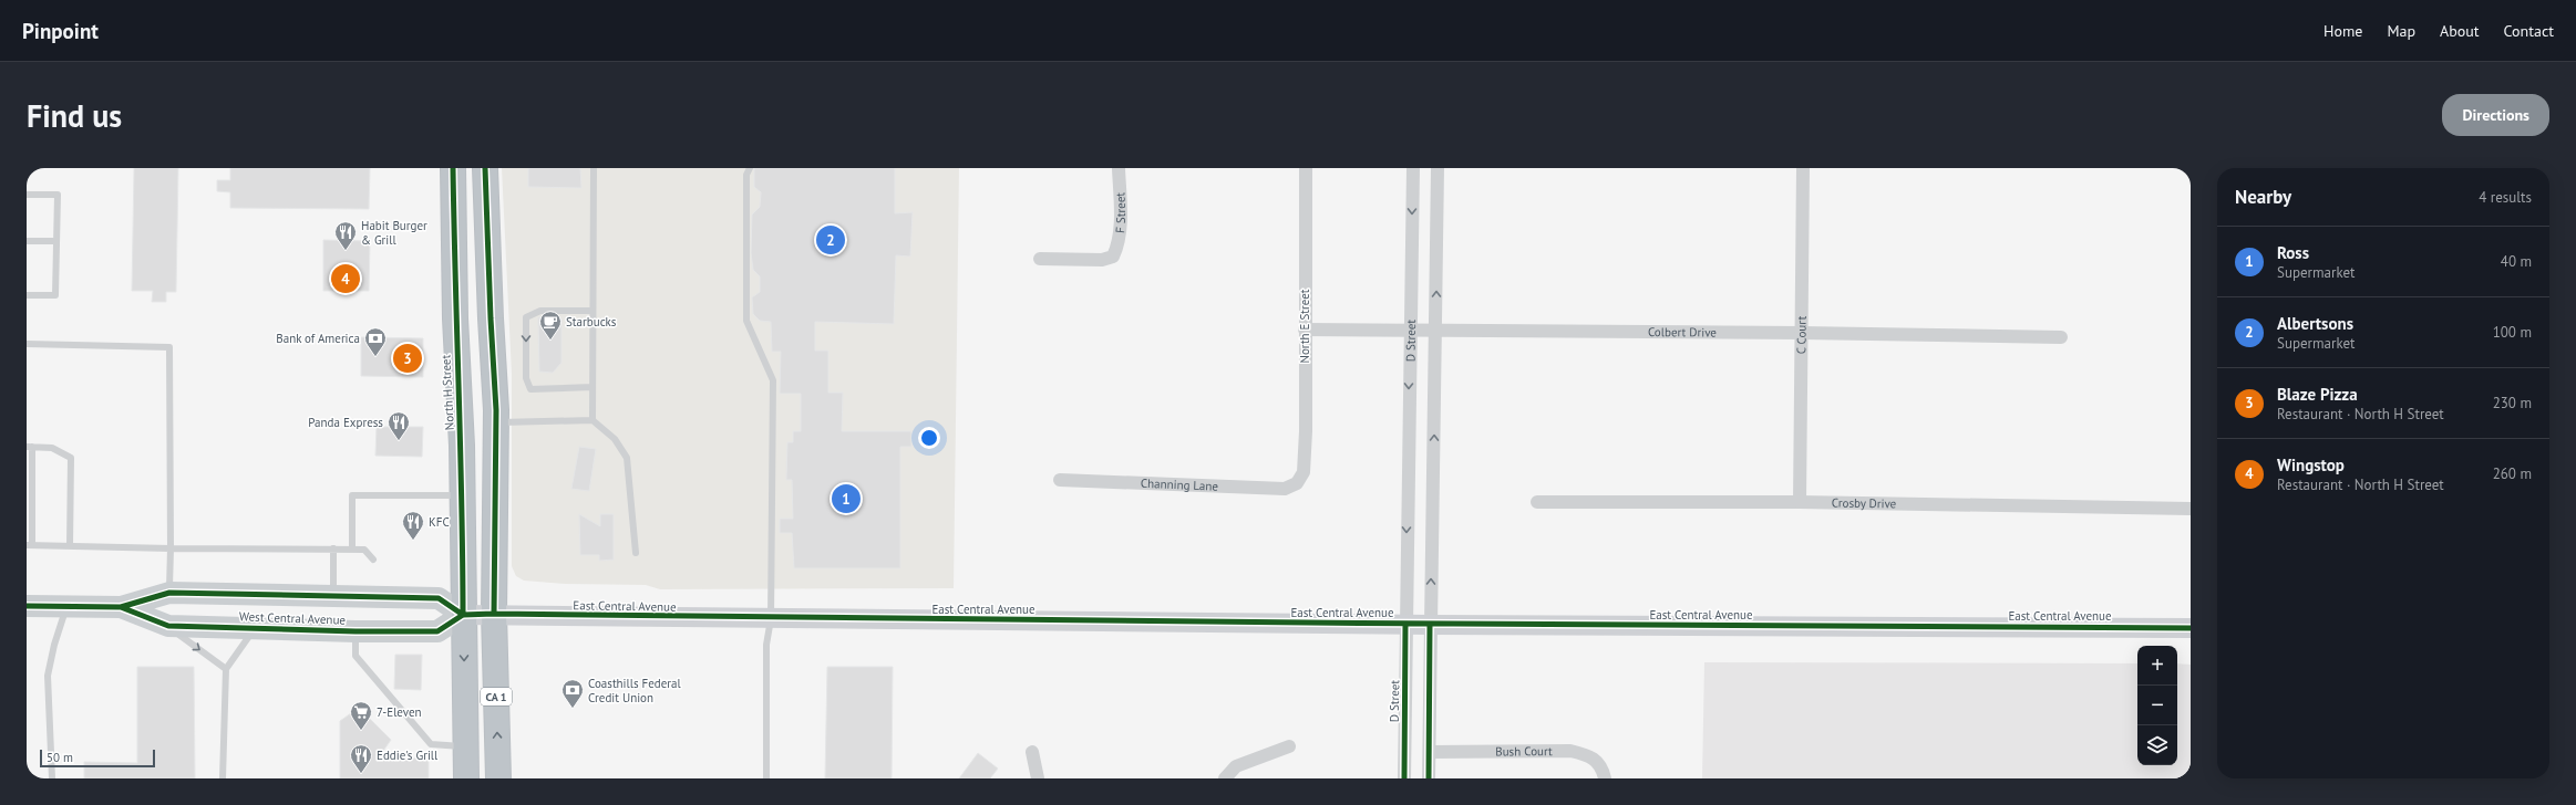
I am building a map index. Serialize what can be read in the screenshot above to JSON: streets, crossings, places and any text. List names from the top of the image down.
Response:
{
  "streets": {
    "highway": ["North H Street", "CA 1"],
    "main road": ["East Central Avenue", "West Central Avenue"],
    "street": [
      "F Street",
      "North E Street",
      "Colbert Drive",
      "C Court",
      "D Street",
      "Channing Lane",
      "Crosby Drive",
      "Bush Court"
    ]
  },
  "crossings": [
    ["North E Street", "Colbert Drive"],
    ["North E Street", "Channing Lane"],
    ["Colbert Drive", "C Court"],
    ["Colbert Drive", "D Street"],
    ["C Court", "Crosby Drive"],
    ["D Street", "East Central Avenue"],
    ["North H Street", "West Central Avenue"],
    ["East Central Avenue", "CA 1"]
  ],
  "places": {
    "restaurant": [
      "Habit Burger & Grill",
      "Panda Express",
      "KFC",
      "Eddie's Grill"
    ],
    "cafe": ["Starbucks"],
    "bank": ["Bank of America", "Coasthills Federal Credit Union"],
    "supermarket": ["7-Eleven"]
  },
  "scale_bar": "50 m",
  "page": {
    "header": "Pinpoint",
    "nav": [
      "Home",
      "Map",
      "About",
      "Contact"
    ],
    "buttons": "Directions",
    "title": "Find us",
    "heading": ["Nearby", "4 results"],
    "pins": [
      "2",
      "4",
      "3",
      "1"
    ],
    "list": [
      {
        "mark": "1",
        "name": "Ross",
        "note": "Supermarket",
        "value": "40 m"
      },
      {
        "mark": "2",
        "name": "Albertsons",
        "note": "Supermarket",
        "value": "100 m"
      },
      {
        "mark": "3",
        "name": "Blaze Pizza",
        "note": "Restaurant · North H Street",
        "value": "230 m"
      },
      {
        "mark": "4",
        "name": "Wingstop",
        "note": "Restaurant · North H Street",
        "value": "260 m"
      }
    ],
    "map_buttons": ["+", "−"],
    "scale": "50 m"
  }
}
